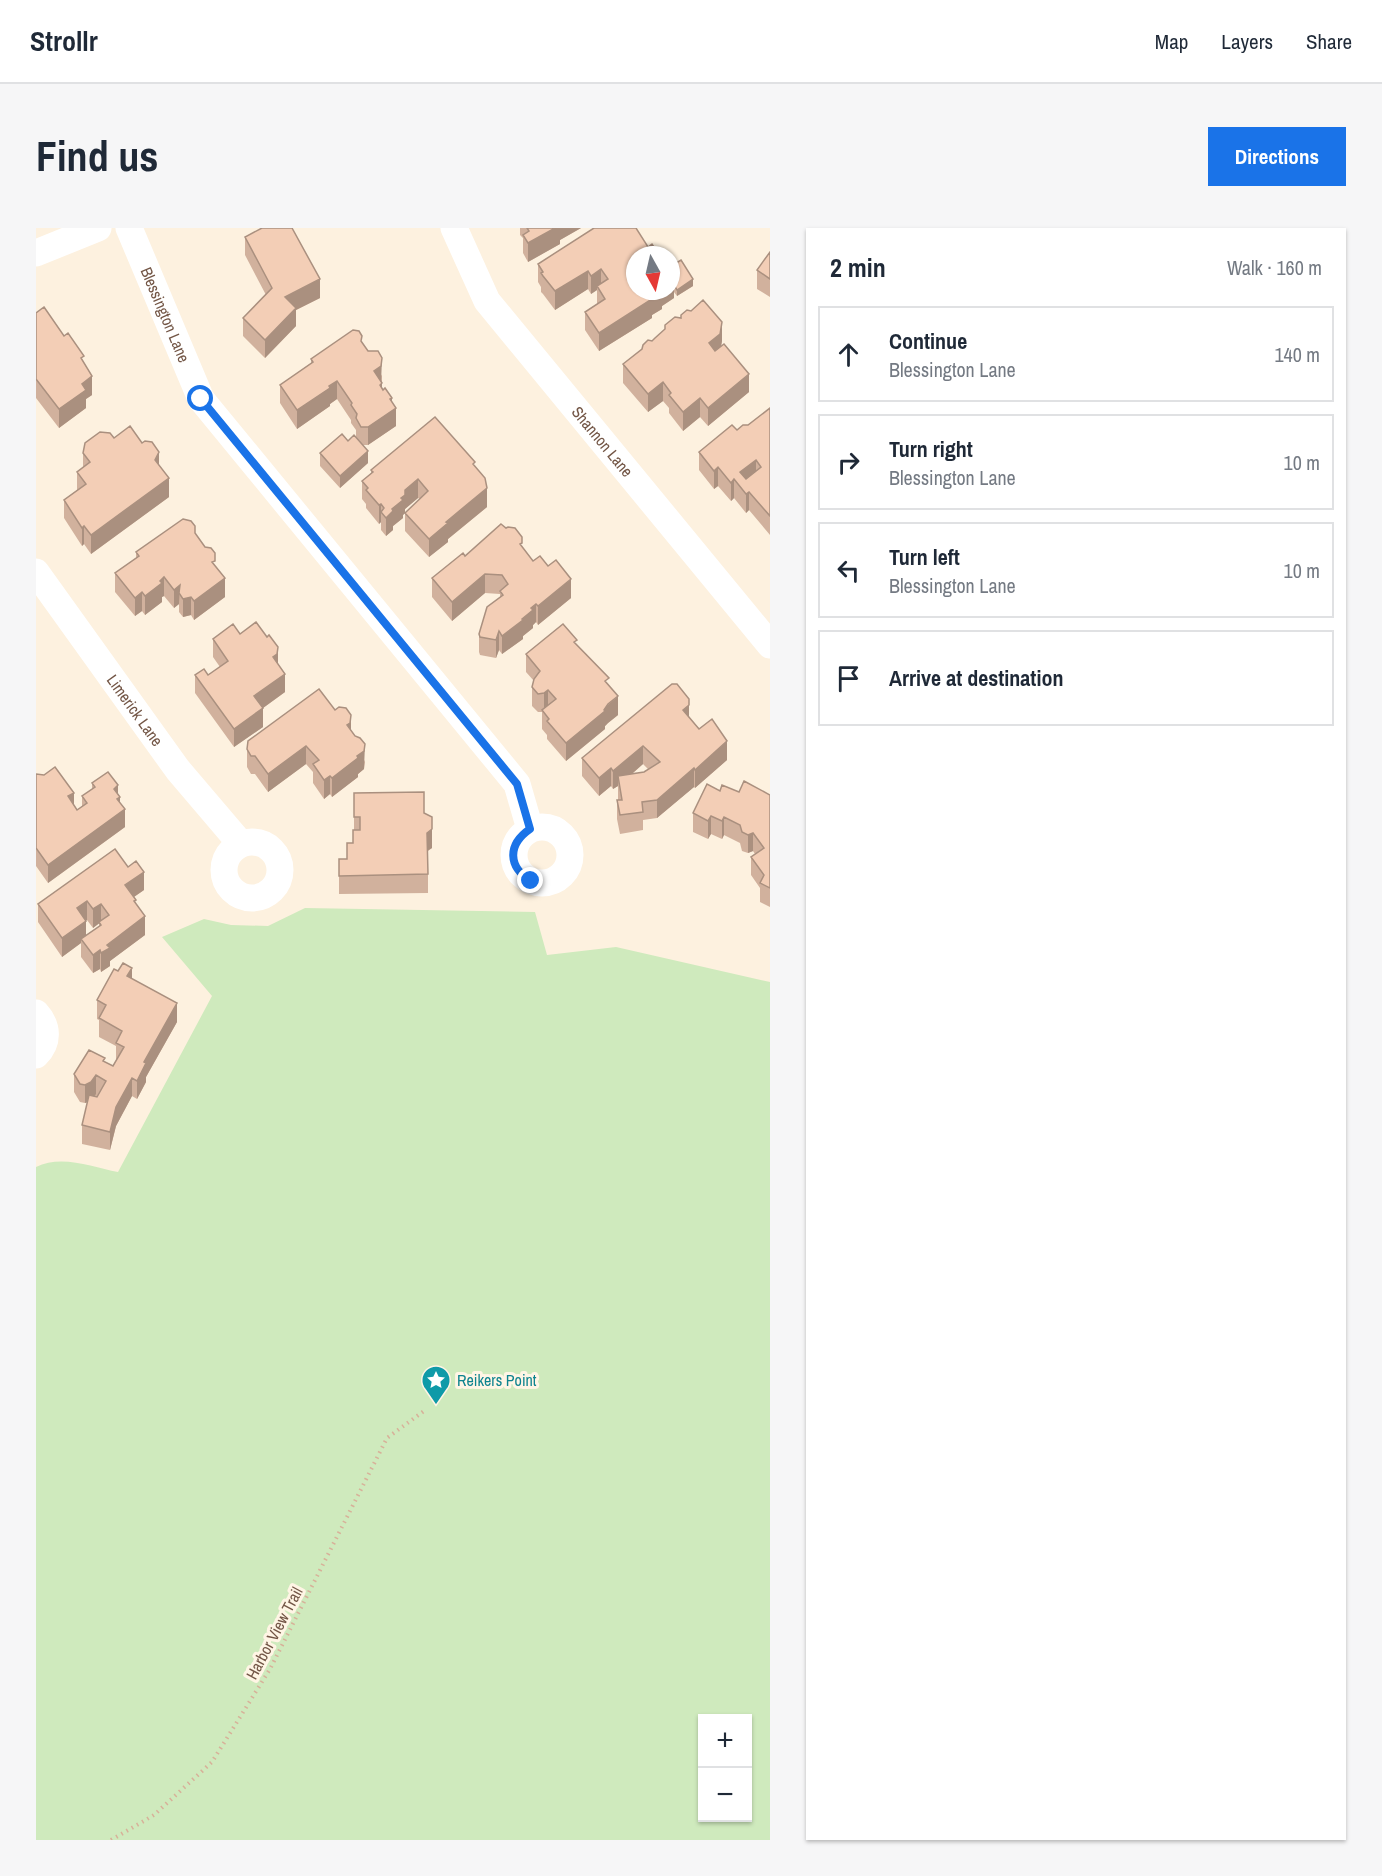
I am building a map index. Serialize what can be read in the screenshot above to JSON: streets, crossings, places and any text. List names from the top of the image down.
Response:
{
  "streets": {
    "street": ["Blessington Lane", "Shannon Lane", "Limerick Lane"],
    "path": ["Harbor View Trail"]
  },
  "places": {
    "place": ["Reikers Point"]
  },
  "north": "bottom",
  "page": {
    "header": "Strollr",
    "nav": ["Map", "Layers", "Share"],
    "buttons": "Directions",
    "title": "Find us",
    "heading": ["2 min", "Walk · 160 m"],
    "list": [
      ["Continue", "Blessington Lane", "140 m"],
      ["Turn right", "Blessington Lane", "10 m"],
      ["Turn left", "Blessington Lane", "10 m"],
      "Arrive at destination"
    ],
    "map_buttons": ["+", "−"]
  }
}
